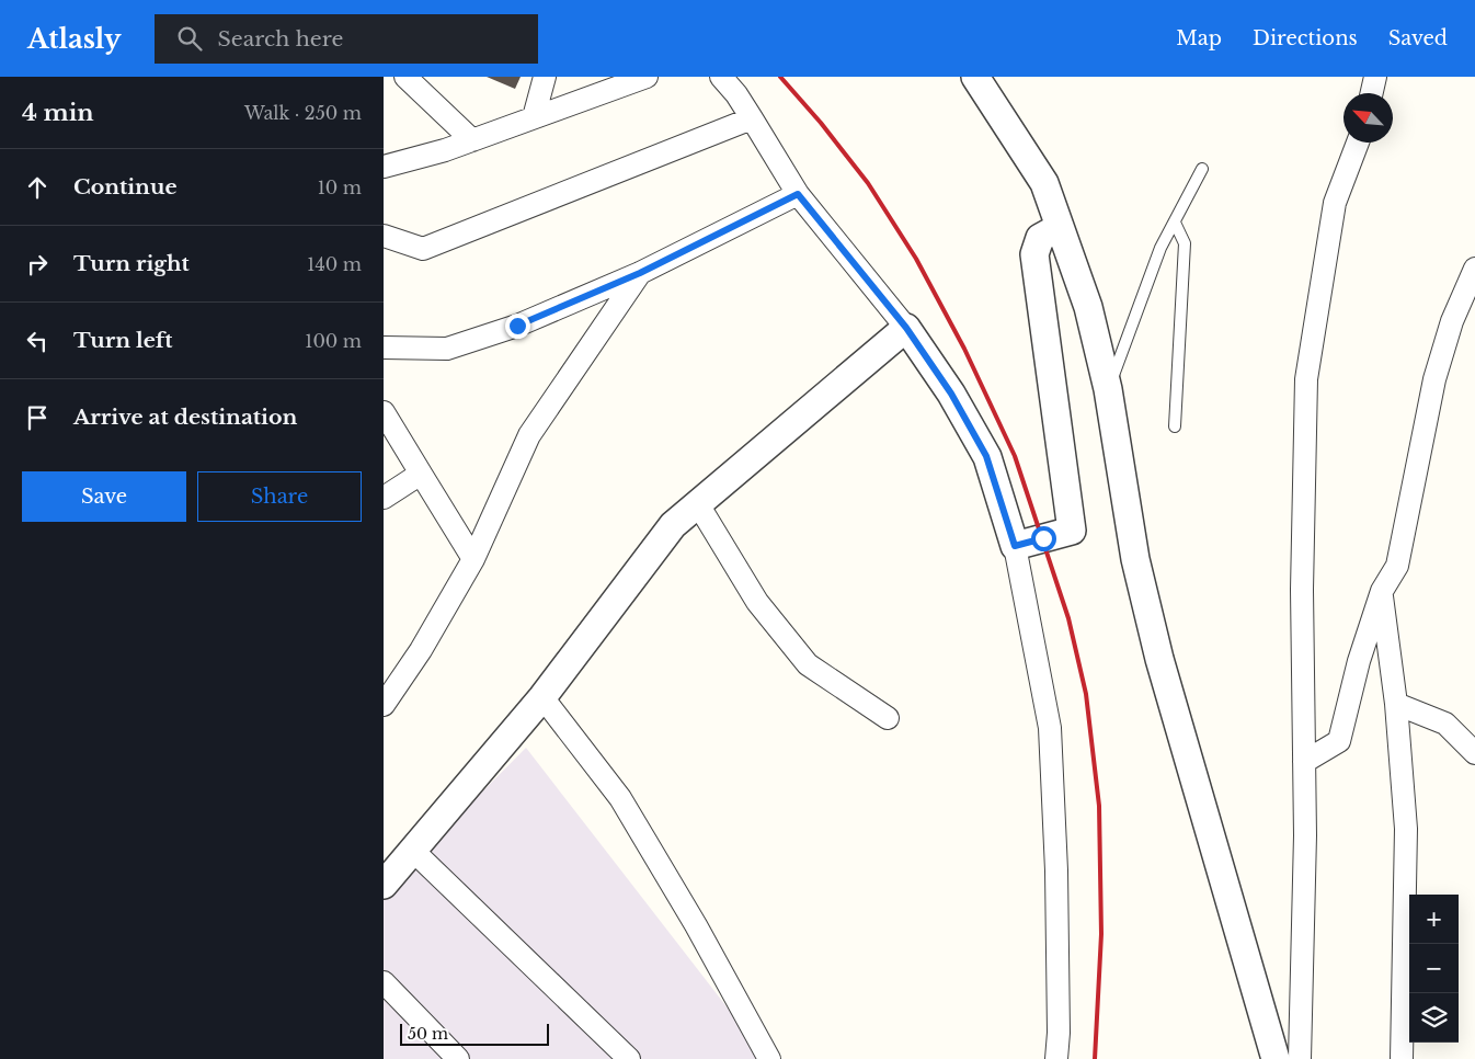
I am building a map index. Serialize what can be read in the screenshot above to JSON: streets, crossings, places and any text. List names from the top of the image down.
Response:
{
  "scale_bar": "50 m",
  "north": "top left",
  "page": {
    "header": "Atlasly",
    "search": "Search here",
    "nav": ["Map", "Directions", "Saved"],
    "heading": ["4 min", "Walk · 250 m"],
    "list": [
      ["Continue", "10 m"],
      ["Turn right", "140 m"],
      ["Turn left", "100 m"],
      "Arrive at destination"
    ],
    "buttons": ["Save", "Share"],
    "map_buttons": ["+", "−"],
    "scale": "50 m"
  }
}
